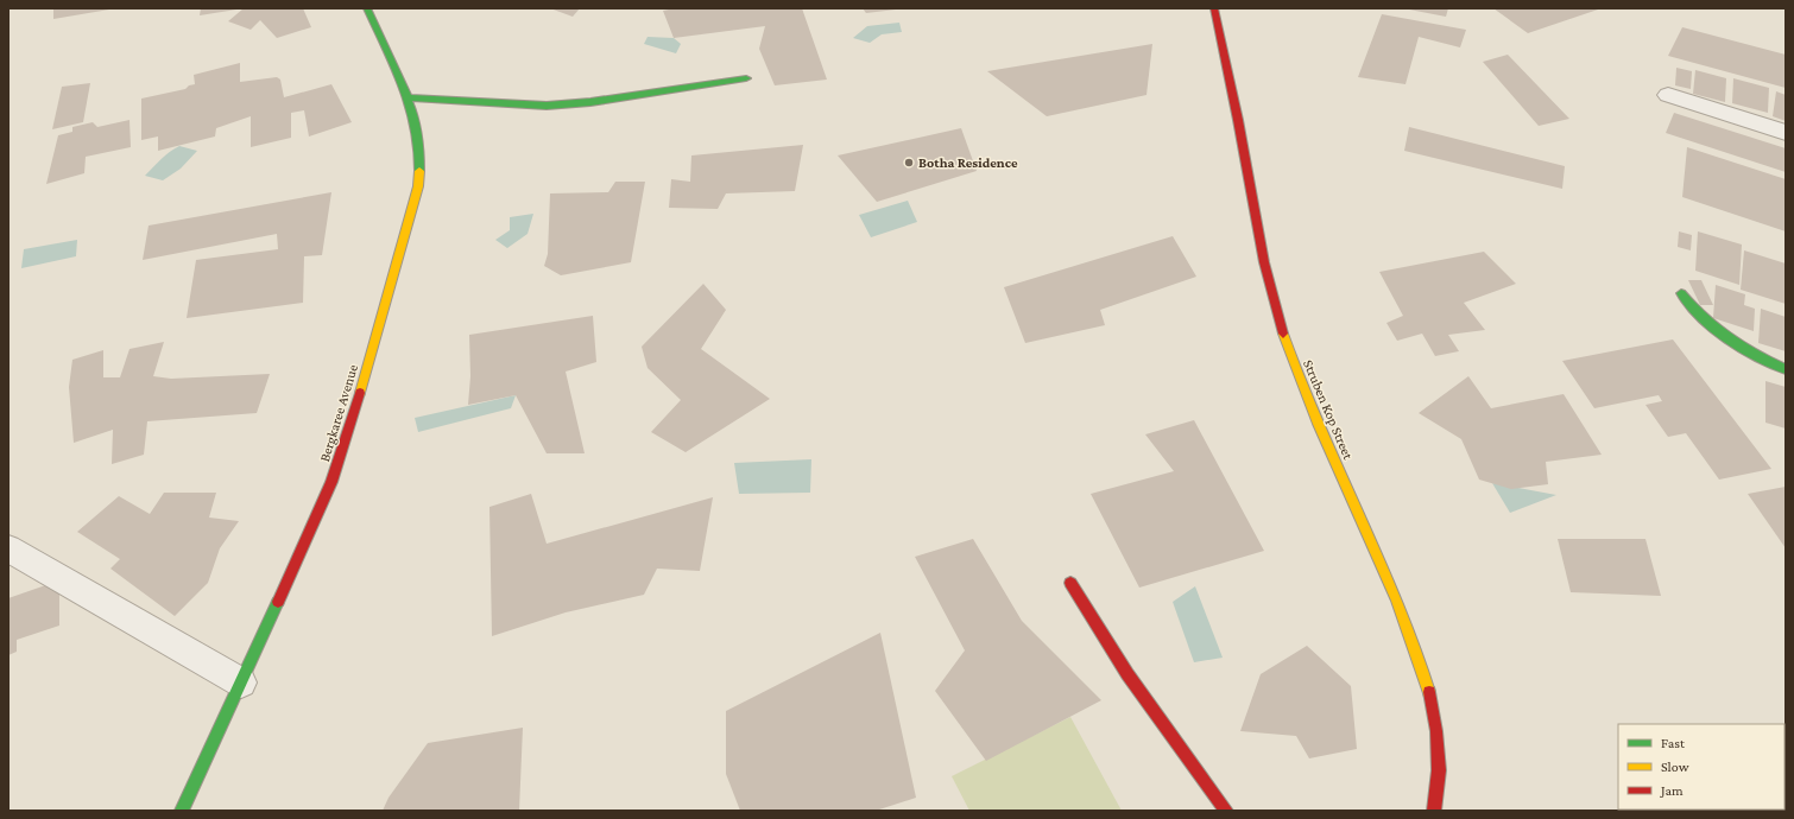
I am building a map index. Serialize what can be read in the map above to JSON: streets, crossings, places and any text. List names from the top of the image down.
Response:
{
  "streets": {
    "street": ["Struben Kop Street", "Bergkaree Avenue"]
  },
  "places": ["Botha Residence"],
  "legend": ["Fast", "Slow", "Jam"]
}
